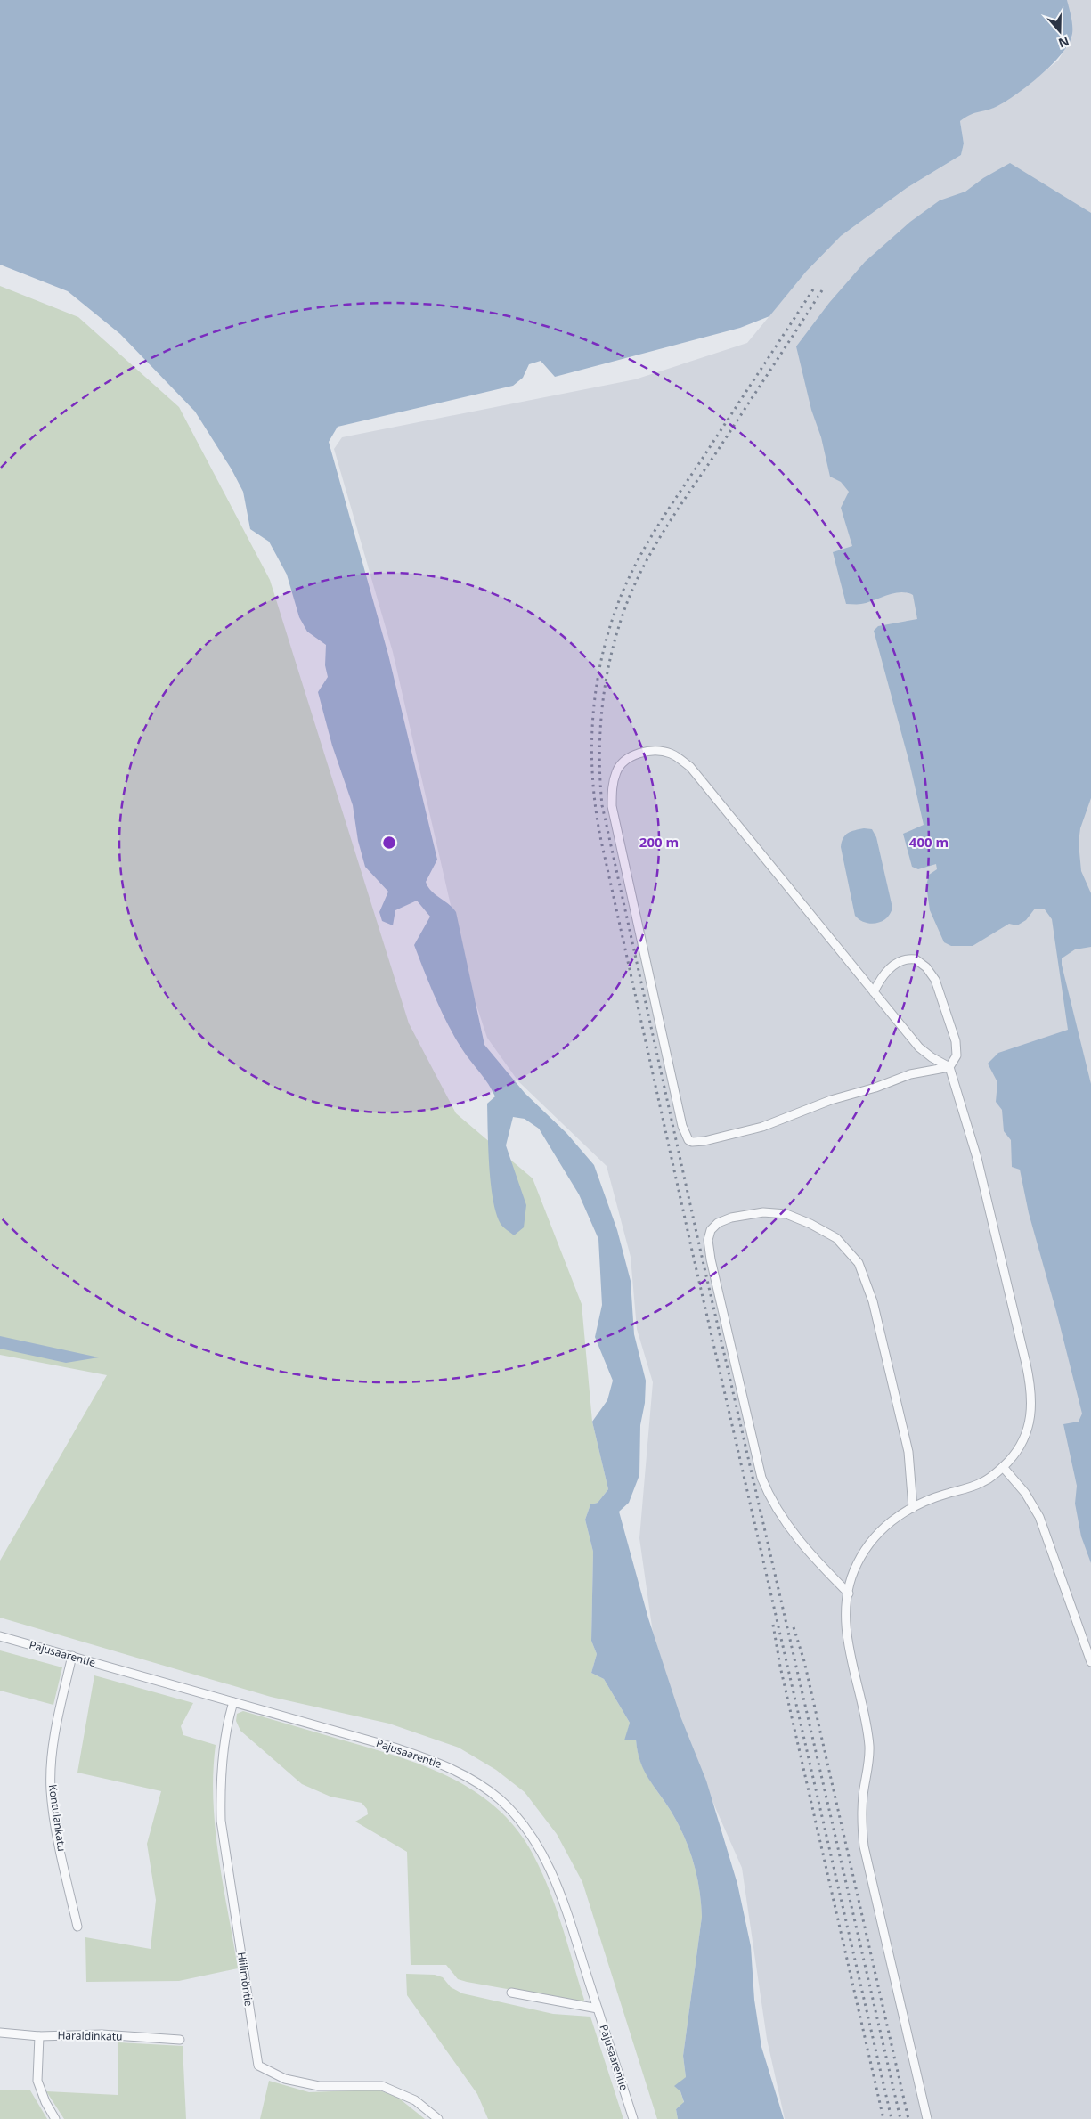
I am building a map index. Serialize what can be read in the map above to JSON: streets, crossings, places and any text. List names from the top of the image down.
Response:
{
  "streets": {
    "street": [
      "Pajusaarentie",
      "Kontulankatu",
      "Hiilimöntie",
      "Haraldinkatu"
    ]
  },
  "crossings": [
    ["Pajusaarentie", "Kontulankatu"],
    ["Pajusaarentie", "Hiilimöntie"]
  ],
  "north": "bottom",
  "rings": ["200 m", "400 m"]
}
